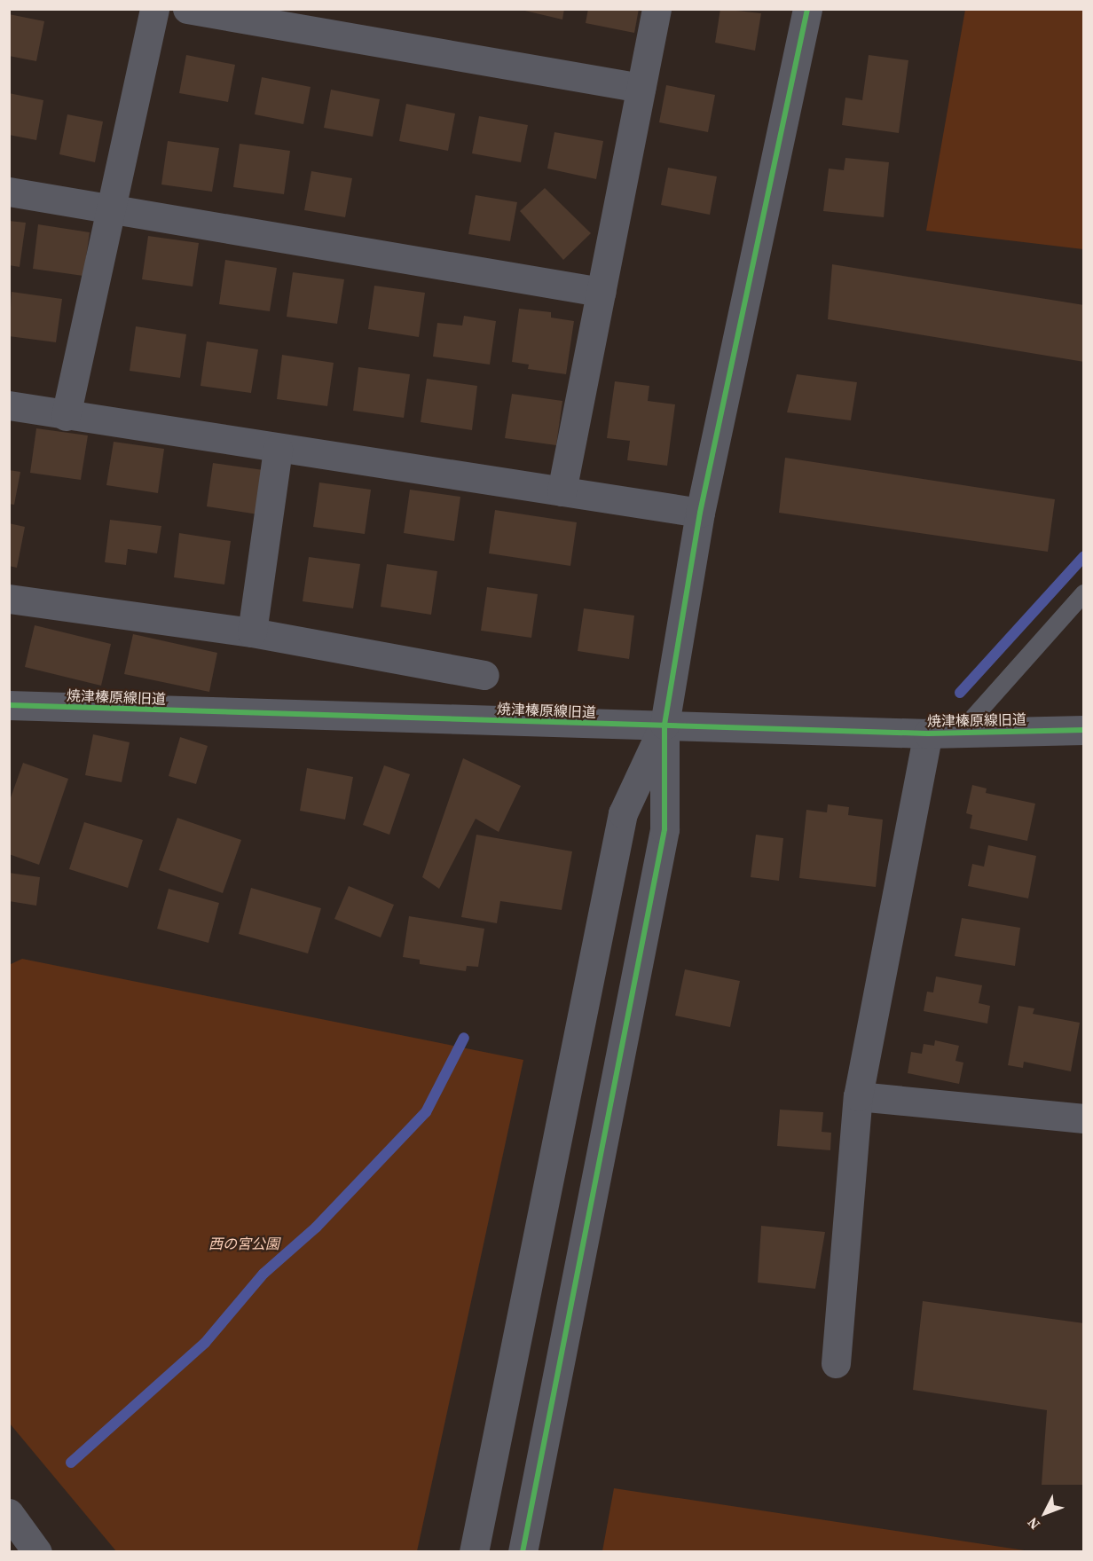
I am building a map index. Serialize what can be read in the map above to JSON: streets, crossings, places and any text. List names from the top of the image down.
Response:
{
  "streets": {
    "street": ["焼津榛原線旧道"]
  },
  "parks": ["西の宮公園"],
  "north": "bottom left"
}
